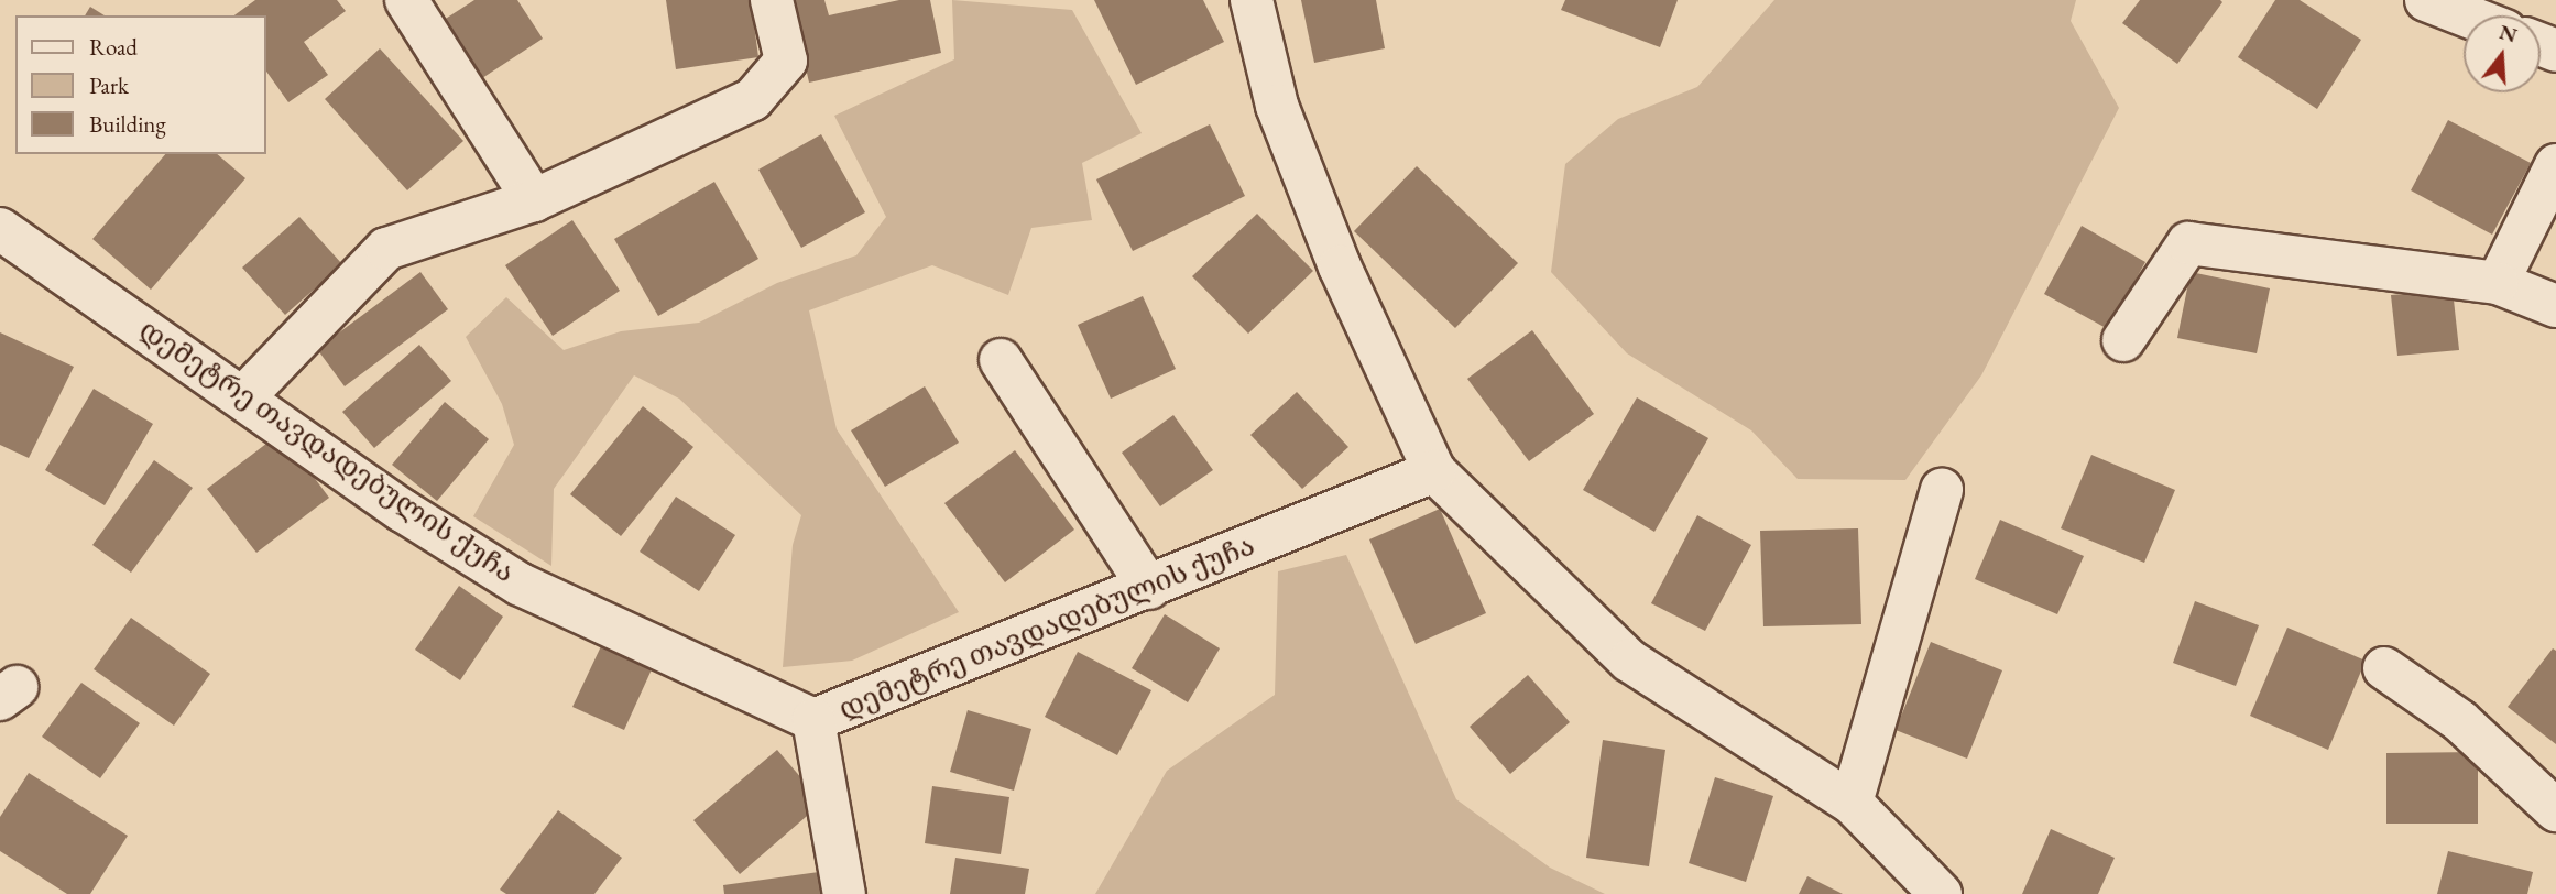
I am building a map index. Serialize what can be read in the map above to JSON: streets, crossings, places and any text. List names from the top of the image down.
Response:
{
  "streets": {
    "street": ["დემეტრე თავდადებულის ქუჩა"]
  },
  "legend": ["Road", "Park", "Building"],
  "north": "top"
}
